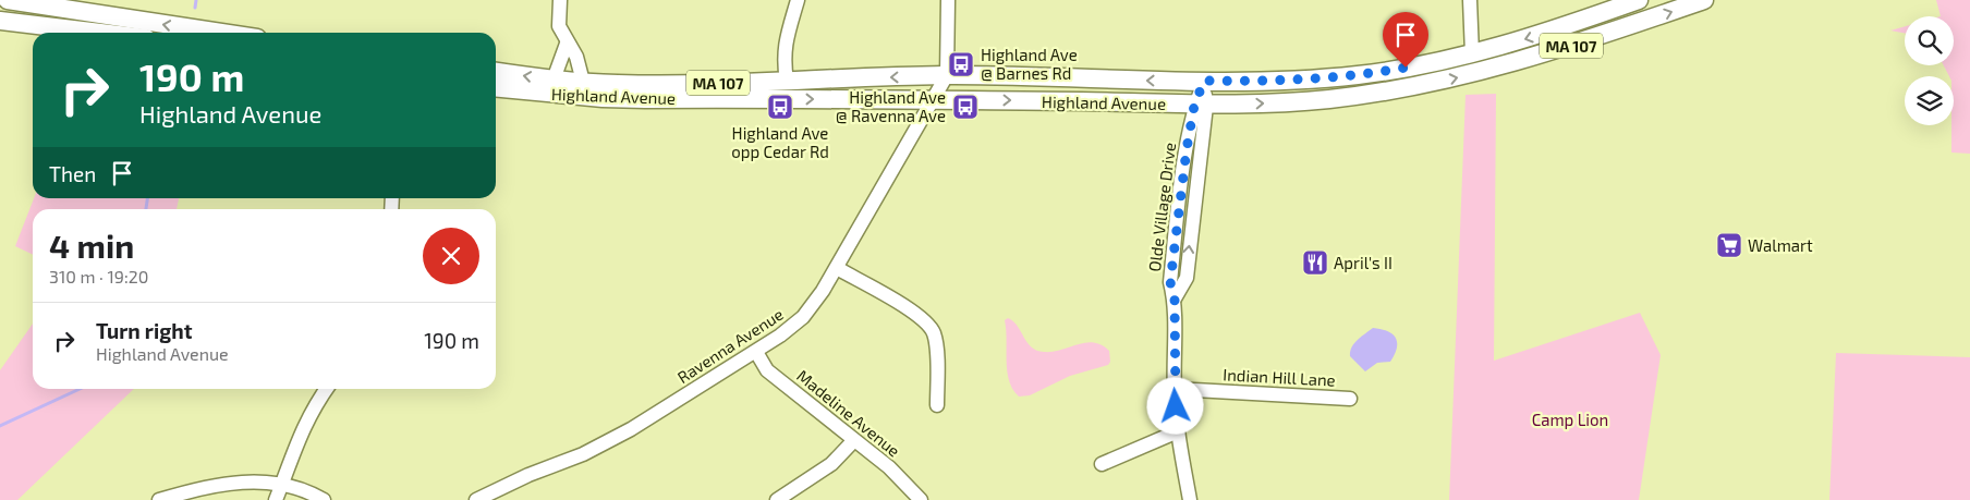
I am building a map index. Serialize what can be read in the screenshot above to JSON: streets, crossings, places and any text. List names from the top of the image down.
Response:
{
  "streets": {
    "main road": ["MA 107", "Highland Avenue"],
    "street": [
      "Olde Village Drive",
      "Ravenna Avenue",
      "Indian Hill Lane",
      "Madeline Avenue"
    ]
  },
  "crossings": [
    ["Highland Avenue", "Olde Village Drive"],
    ["Highland Avenue", "Ravenna Avenue"],
    ["Olde Village Drive", "Indian Hill Lane"],
    ["Ravenna Avenue", "Madeline Avenue"]
  ],
  "parks": ["Camp Lion"],
  "places": {
    "bus stop": ["Highland Ave @ Barnes Rd", "Highland Ave opp Cedar Rd", "Highland Ave @ Ravenna Ave"],
    "supermarket": ["Walmart"],
    "restaurant": ["April's II"]
  },
  "page": {
    "turn": ["190 m", "Highland Avenue"],
    "then": "Then",
    "heading": ["4 min", "310 m · 19:20"],
    "list": [
      {
        "name": "Turn right",
        "note": "Highland Avenue",
        "value": "190 m"
      }
    ]
  }
}
